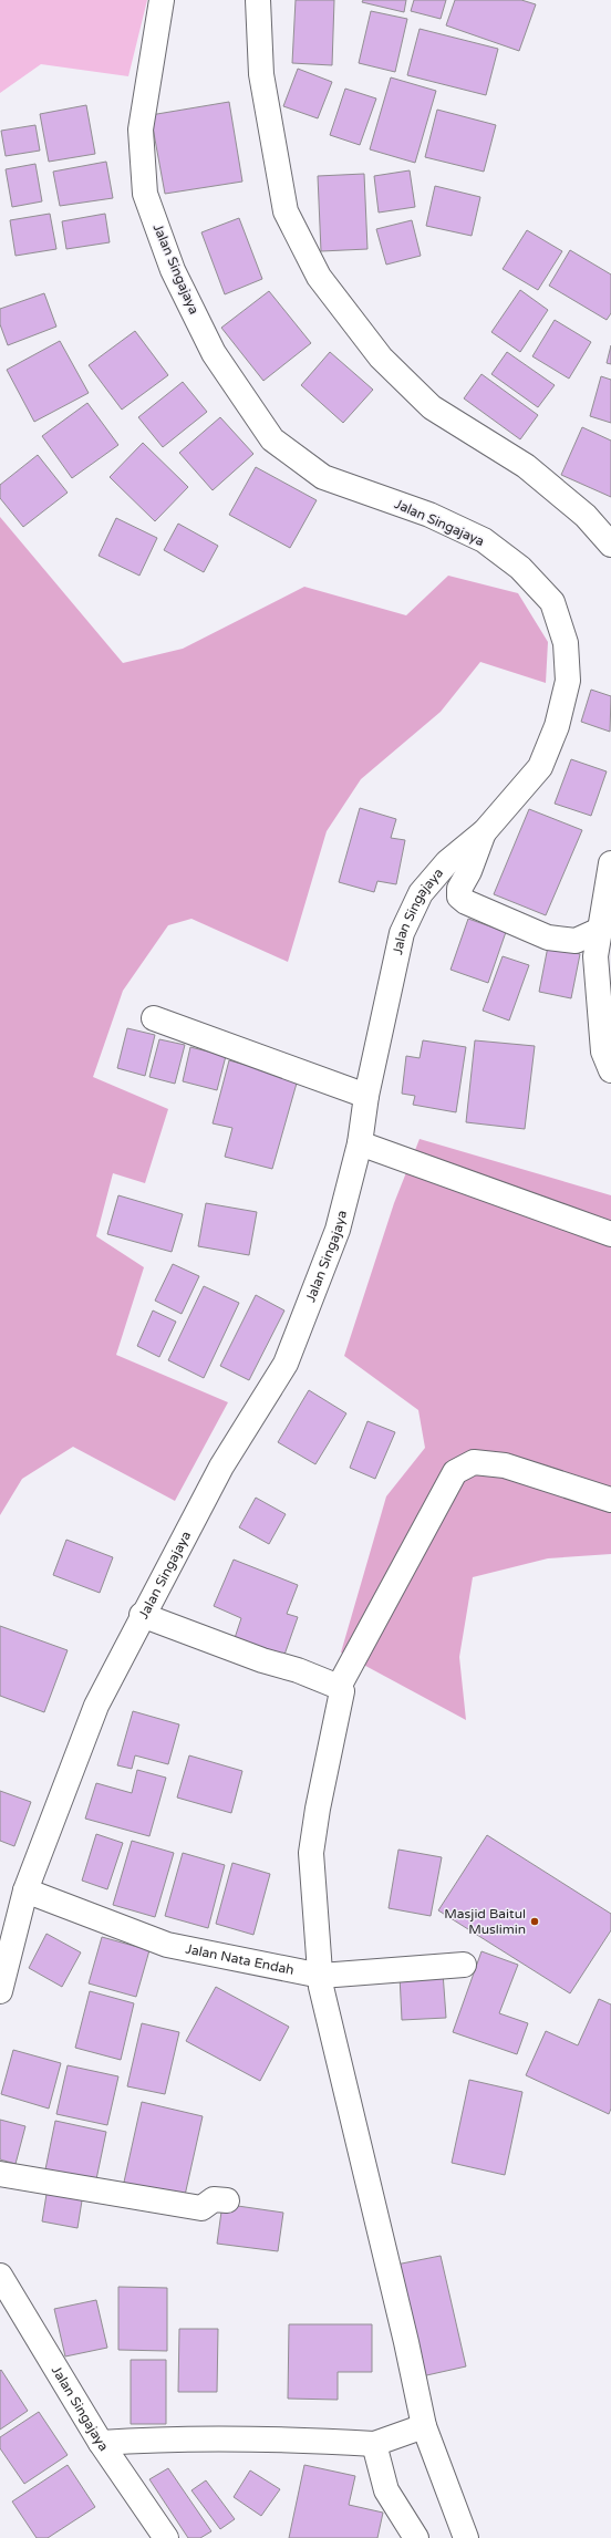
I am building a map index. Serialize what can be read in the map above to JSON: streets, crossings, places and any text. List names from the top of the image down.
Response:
{
  "streets": {
    "street": ["Jalan Singajaya", "Jalan Nata Endah"]
  },
  "crossings": [
    ["Jalan Singajaya", "Jalan Nata Endah"]
  ],
  "places": ["Masjid Baitul Muslimin"]
}
